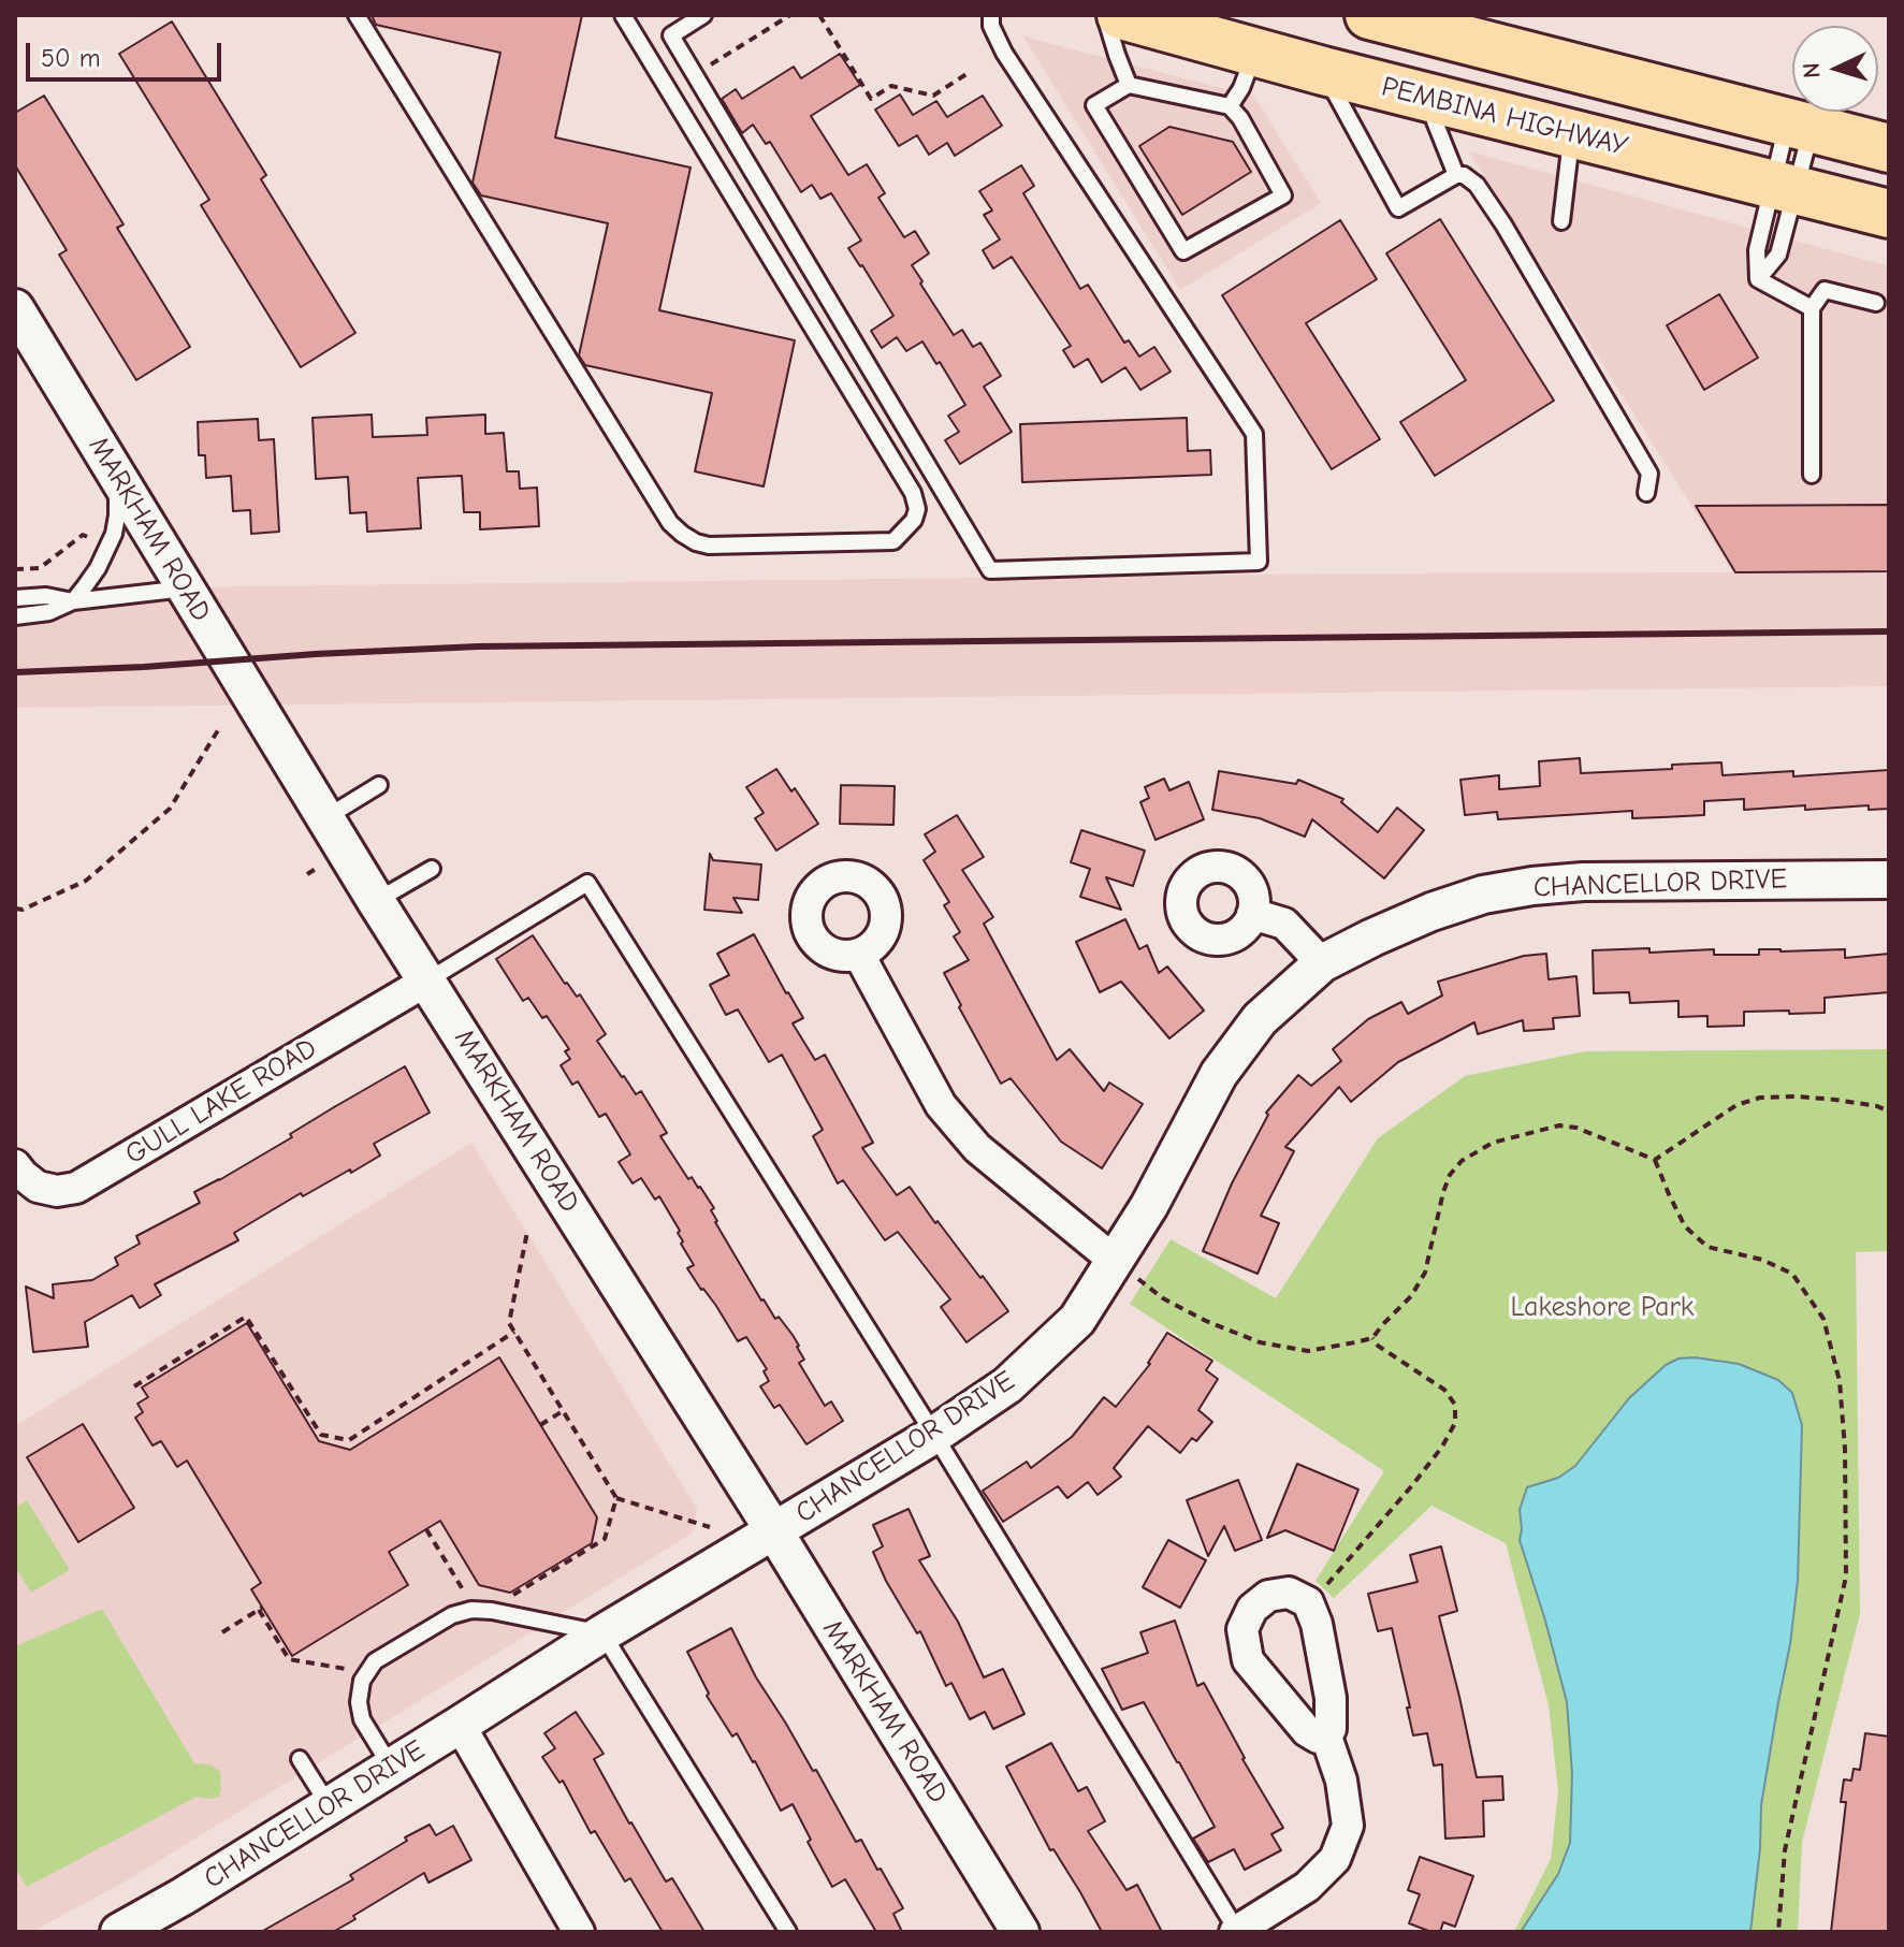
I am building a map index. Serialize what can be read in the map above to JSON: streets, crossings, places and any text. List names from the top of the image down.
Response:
{
  "streets": {
    "main road": ["PEMBINA HIGHWAY"],
    "street": ["MARKHAM ROAD", "CHANCELLOR DRIVE", "GULL LAKE ROAD"]
  },
  "crossings": [
    ["MARKHAM ROAD", "CHANCELLOR DRIVE"],
    ["MARKHAM ROAD", "GULL LAKE ROAD"]
  ],
  "parks": ["Lakeshore Park"],
  "scale_bar": "50 m",
  "north": "left"
}
